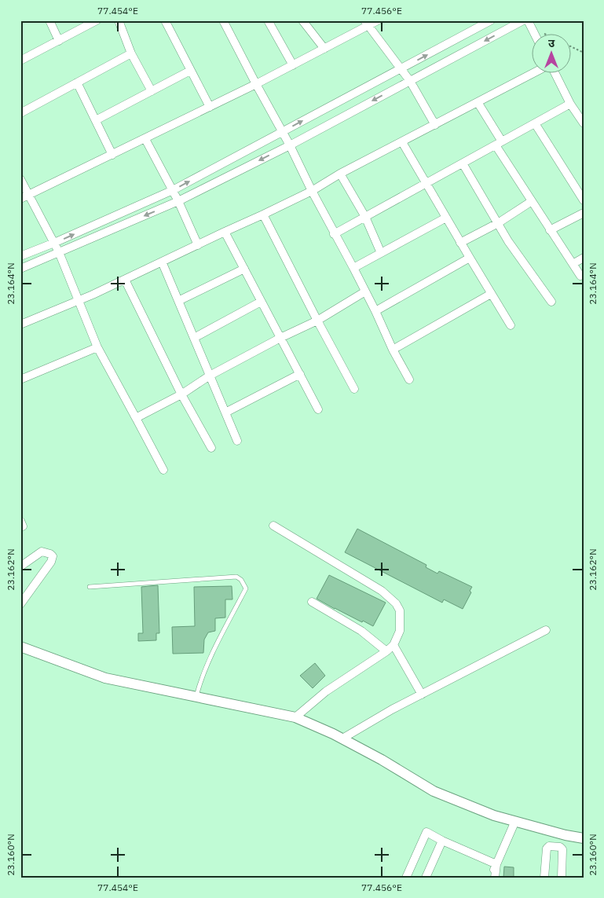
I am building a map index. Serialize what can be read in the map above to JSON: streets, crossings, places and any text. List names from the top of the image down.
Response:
{
  "north": "top",
  "coordinates": [
    "77.454°E",
    "77.456°E",
    "23.164°N",
    "23.162°N",
    "23.160°N"
  ]
}
